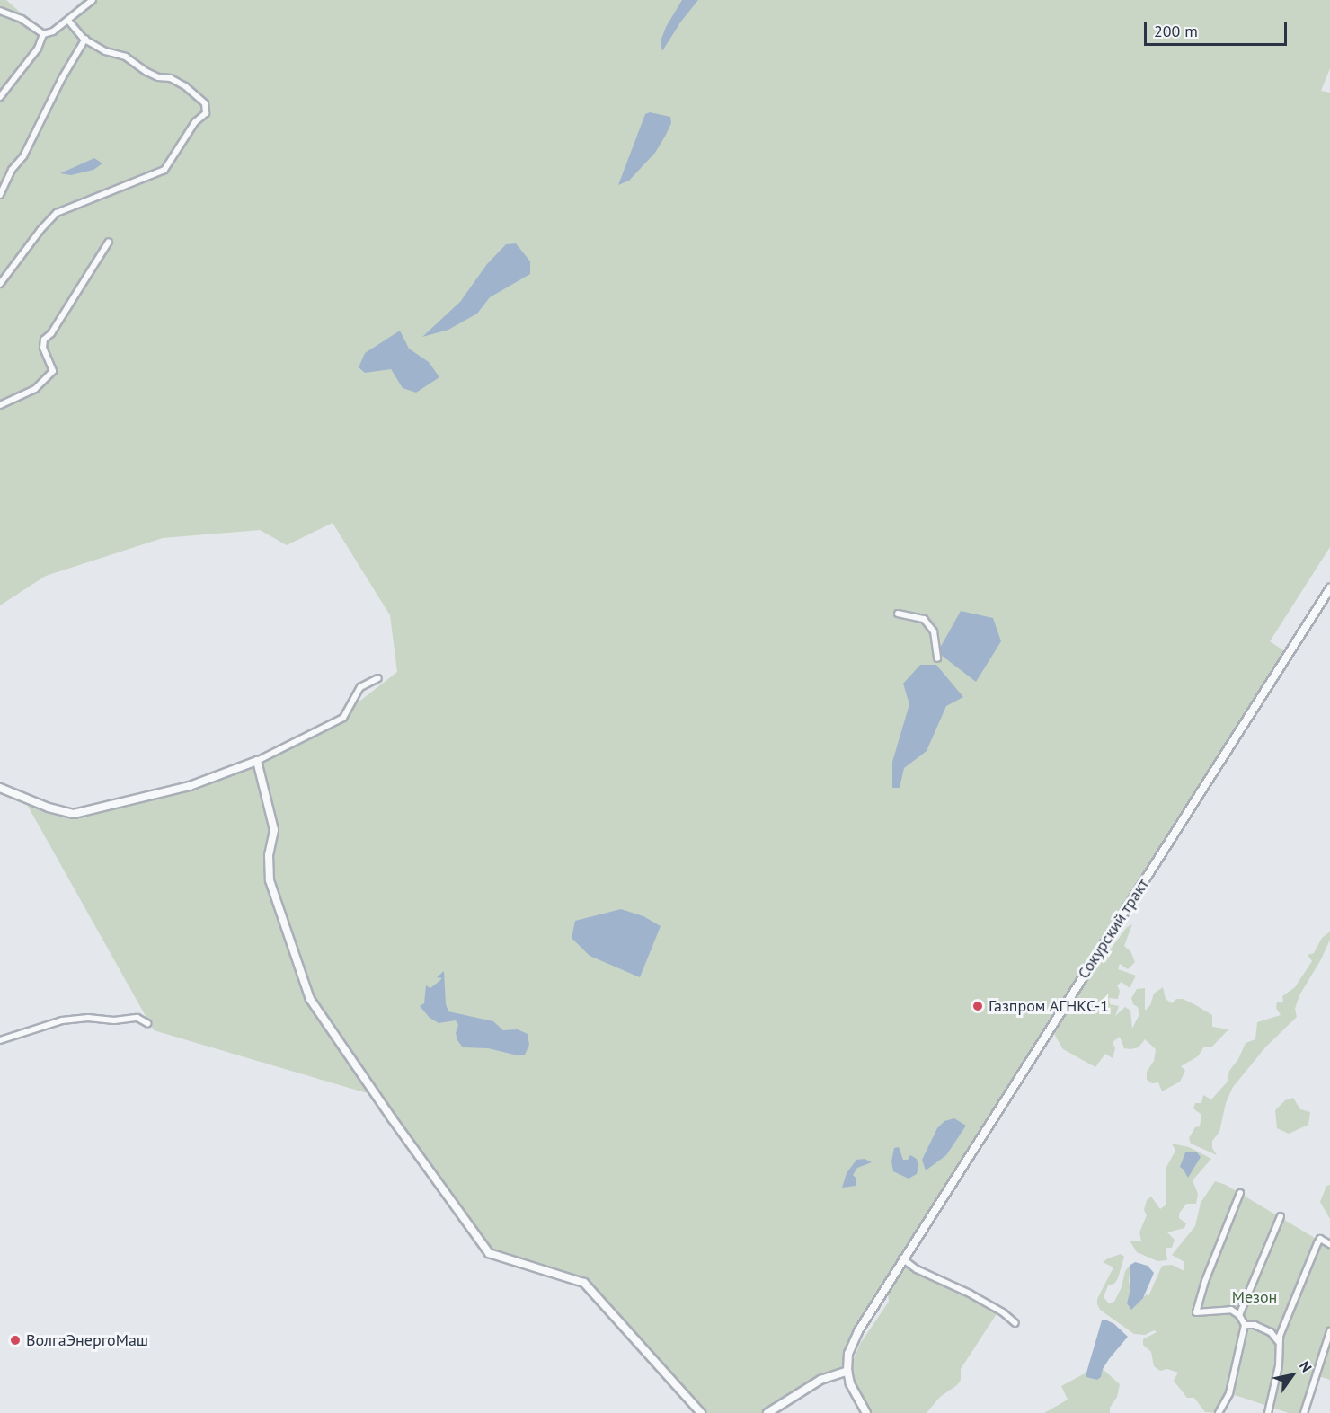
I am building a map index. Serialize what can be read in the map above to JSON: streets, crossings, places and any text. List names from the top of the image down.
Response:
{
  "streets": {
    "street": ["Сокурский тракт"]
  },
  "parks": ["Мезон"],
  "places": ["Газпром АГНКС-1", "ВолгаЭнергоМаш"],
  "scale_bar": "200 m",
  "north": "top right"
}
